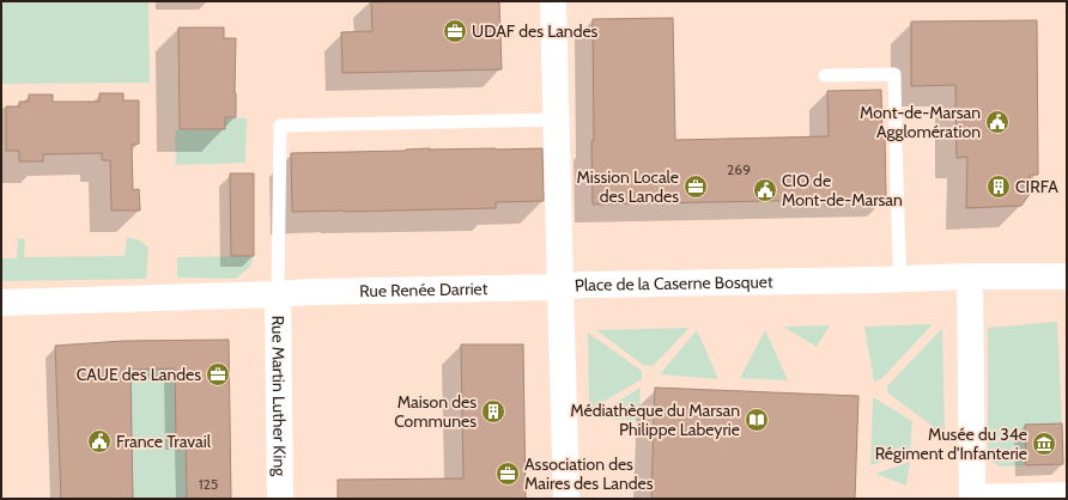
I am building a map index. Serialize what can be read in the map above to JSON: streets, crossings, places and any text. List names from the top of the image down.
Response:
{
  "streets": {
    "street": ["Place de la Caserne Bosquet", "Rue Renée Darriet", "Rue Martin Luther King"]
  },
  "crossings": [
    ["Place de la Caserne Bosquet", "Rue Renée Darriet"],
    ["Rue Renée Darriet", "Rue Martin Luther King"]
  ],
  "places": {
    "office": [
      "UDAF des Landes",
      "Mission Locale des Landes",
      "CAUE des Landes",
      "Association des Maires des Landes"
    ],
    "public building": ["Mont-de-Marsan Agglomération", "CIO de Mont-de-Marsan", "France Travail"],
    "building": ["CIRFA", "Maison des Communes"],
    "library": ["Médiathèque du Marsan Philippe Labeyrie"],
    "museum": ["Musée du 34e Régiment d'Infanterie"]
  },
  "house_numbers": ["269", "125"]
}
